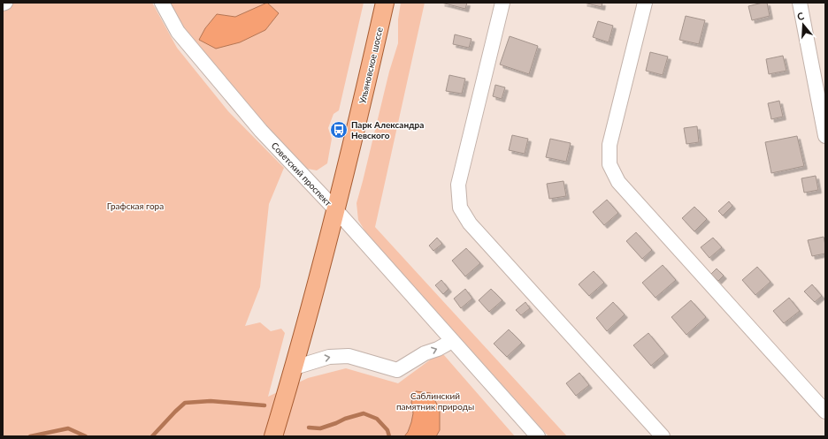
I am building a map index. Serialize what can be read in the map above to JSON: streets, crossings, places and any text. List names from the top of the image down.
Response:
{
  "streets": {
    "main road": ["Ульяновское шоссе", "Советский проспект"]
  },
  "crossings": [
    ["Ульяновское шоссе", "Советский проспект"]
  ],
  "parks": ["Графская гора", "Саблинский памятник природы"],
  "places": {
    "bus stop": ["Парк Александра Невского"]
  },
  "north": "top"
}
